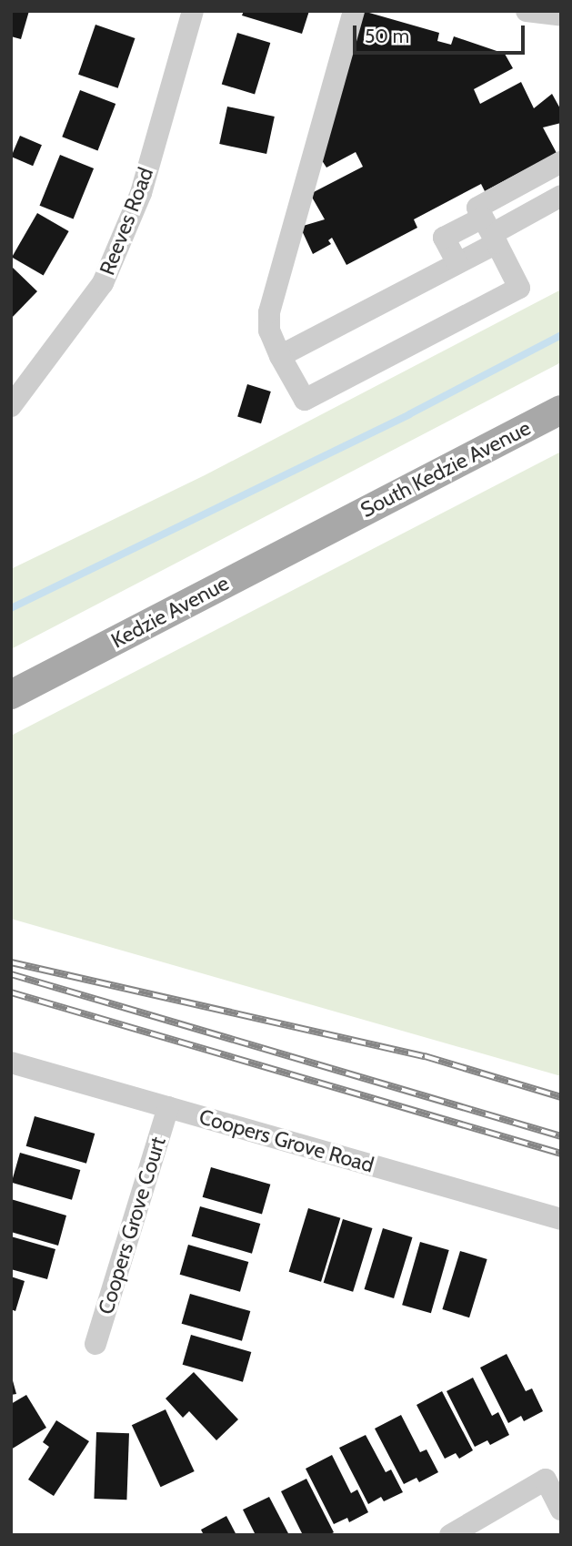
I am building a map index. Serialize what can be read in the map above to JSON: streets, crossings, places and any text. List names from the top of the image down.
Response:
{
  "streets": {
    "main road": ["South Kedzie Avenue", "Kedzie Avenue"],
    "street": ["Reeves Road", "Coopers Grove Road", "Coopers Grove Court"]
  },
  "crossings": [
    ["South Kedzie Avenue", "Kedzie Avenue"],
    ["Coopers Grove Road", "Coopers Grove Court"]
  ],
  "scale_bar": "50 m"
}
